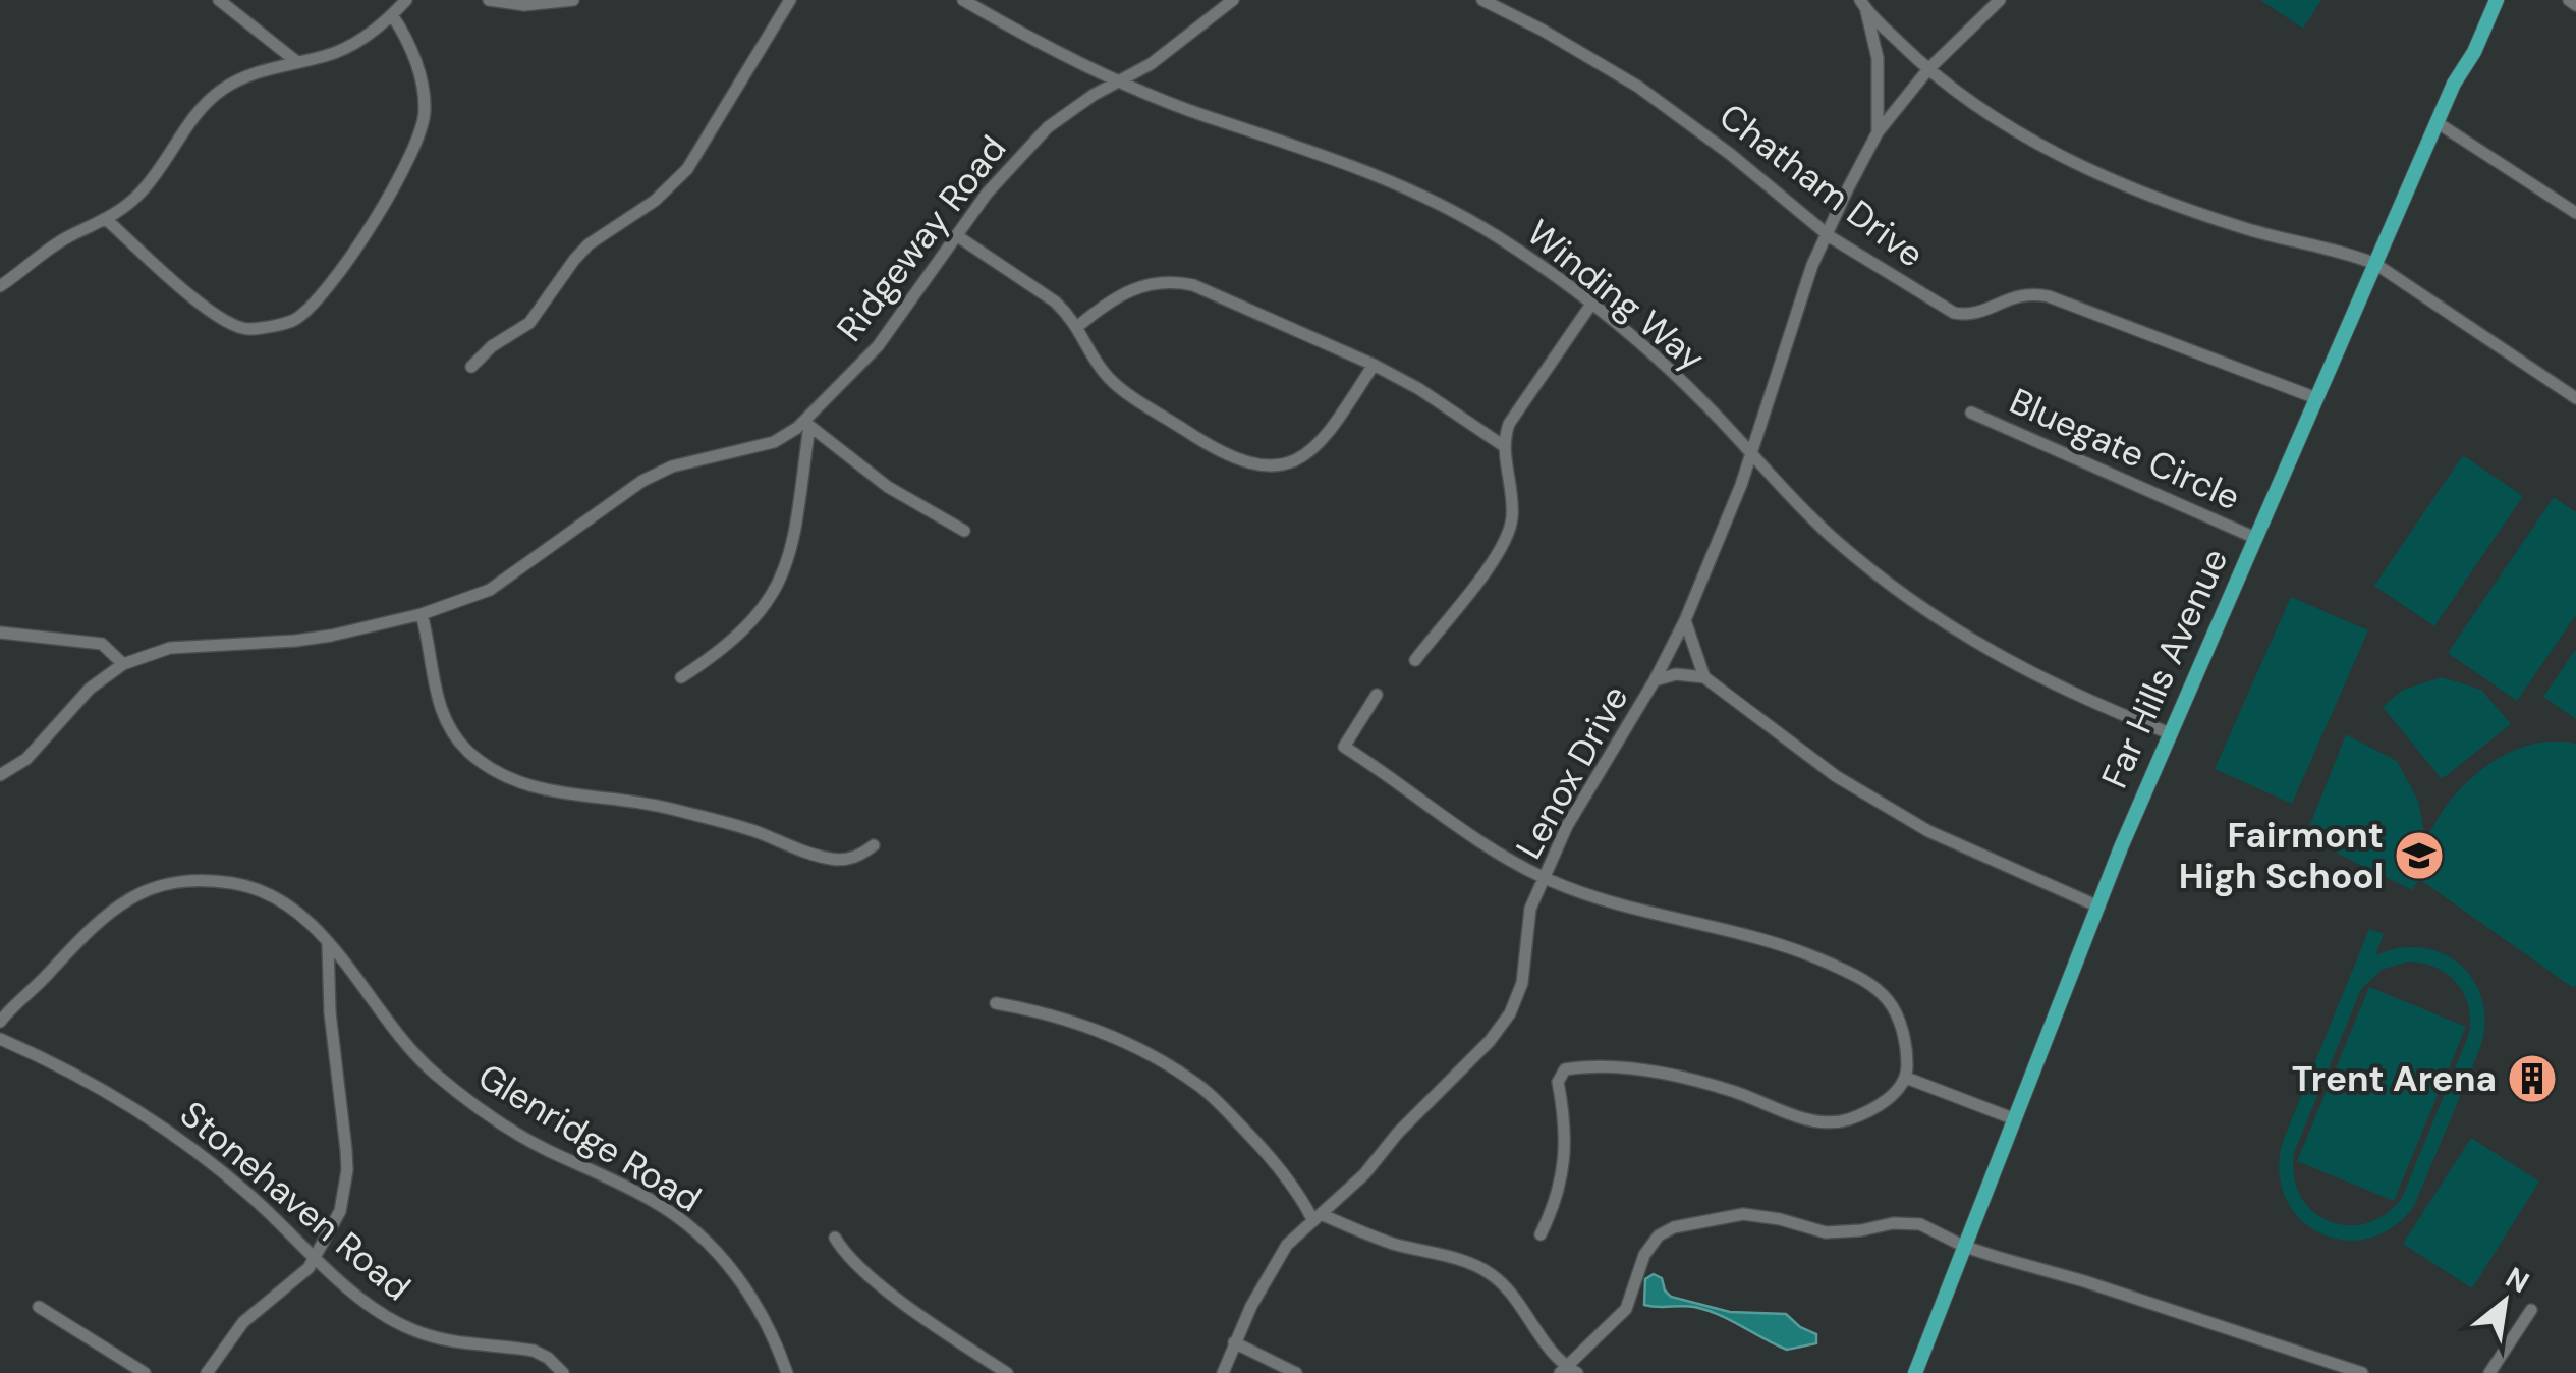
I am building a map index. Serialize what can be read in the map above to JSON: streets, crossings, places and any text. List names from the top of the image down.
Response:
{
  "streets": {
    "main road": ["Far Hills Avenue"],
    "street": [
      "Chatham Drive",
      "Ridgeway Road",
      "Winding Way",
      "Bluegate Circle",
      "Lenox Drive",
      "Glenridge Road",
      "Stonehaven Road"
    ]
  },
  "crossings": [
    ["Chatham Drive", "Far Hills Avenue"],
    ["Chatham Drive", "Lenox Drive"],
    ["Ridgeway Road", "Winding Way"],
    ["Winding Way", "Far Hills Avenue"],
    ["Winding Way", "Lenox Drive"],
    ["Bluegate Circle", "Far Hills Avenue"]
  ],
  "places": {
    "school or university": ["Fairmont High School"],
    "building": ["Trent Arena"]
  },
  "north": "top right"
}
